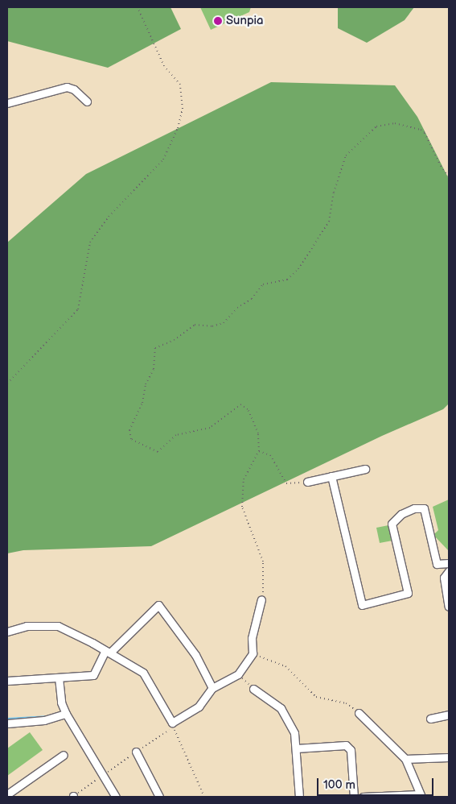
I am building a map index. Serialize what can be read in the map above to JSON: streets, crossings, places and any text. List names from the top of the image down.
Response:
{
  "places": ["Sunpia"],
  "scale_bar": "100 m"
}
